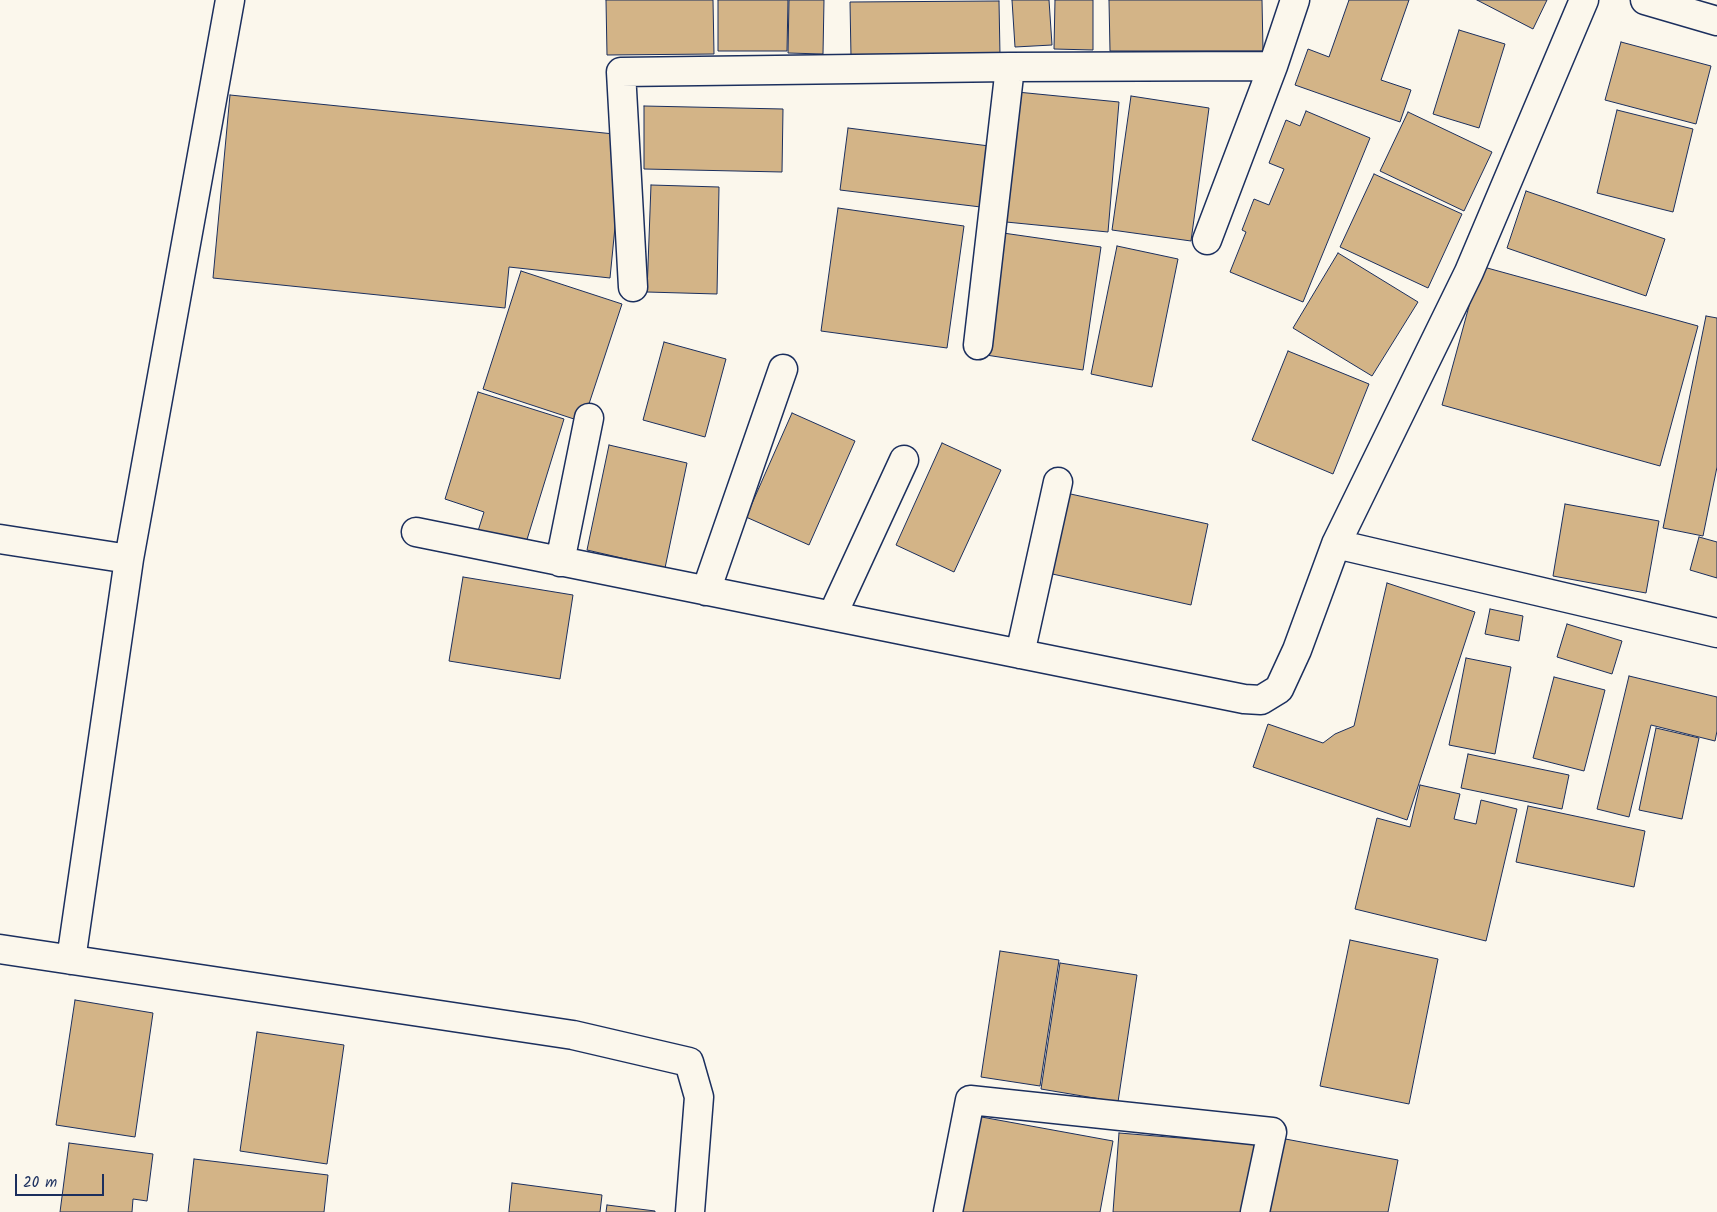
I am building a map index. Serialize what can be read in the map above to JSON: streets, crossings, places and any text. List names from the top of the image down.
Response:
{
  "scale_bar": "20 m"
}
